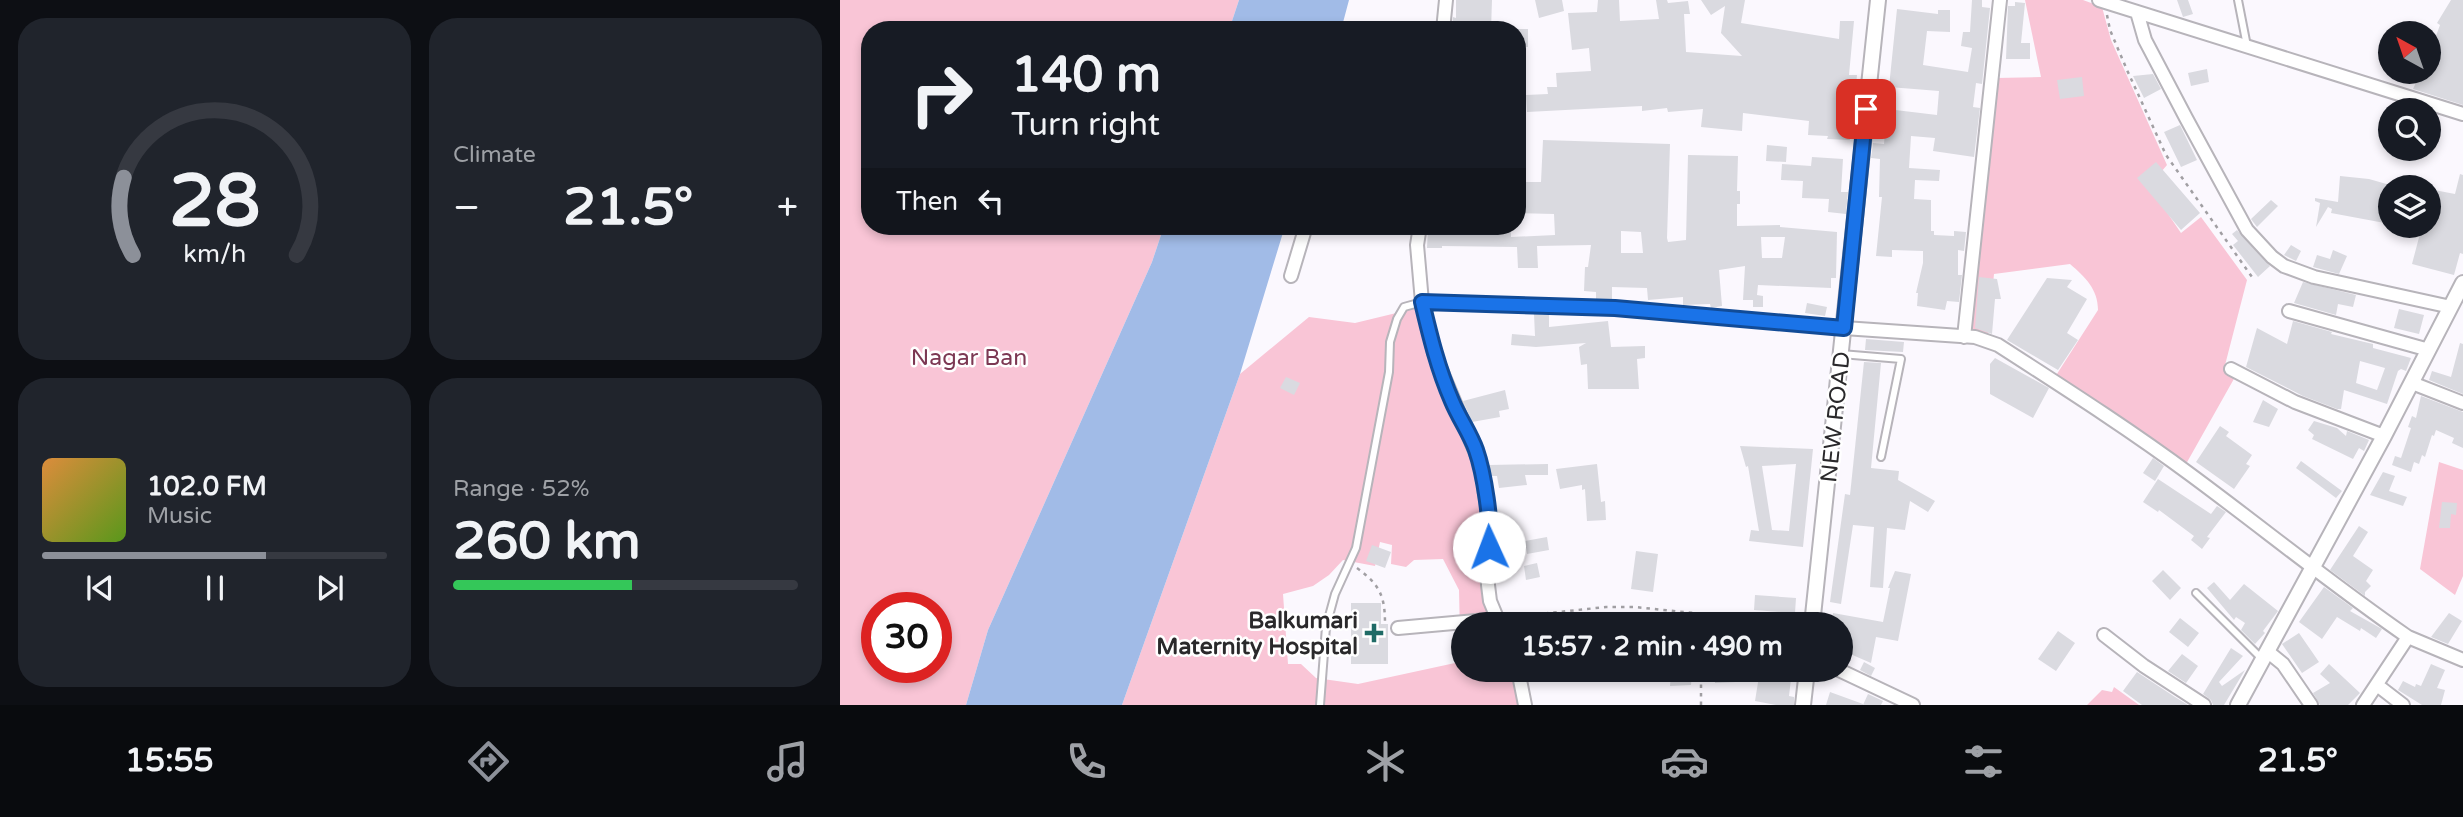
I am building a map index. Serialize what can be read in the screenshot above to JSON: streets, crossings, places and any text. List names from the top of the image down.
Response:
{
  "streets": {
    "street": ["NEW ROAD"]
  },
  "parks": ["Nagar Ban"],
  "places": {
    "health": ["Balkumari Maternity Hospital"]
  },
  "north": "top left",
  "page": {
    "tile": [
      "Climate",
      ["Range · 52%", "260 km"]
    ],
    "turn": ["140 m", "Turn right"],
    "then": "Then",
    "heat": ["−", "21.5°", "+"],
    "song": ["102.0 FM", "Music"],
    "limit": "30",
    "trip": "15:57 · 2 min · 490 m",
    "tabs": ["15:55", "21.5°"],
    "gauge": ["28", "km/h"]
  }
}
